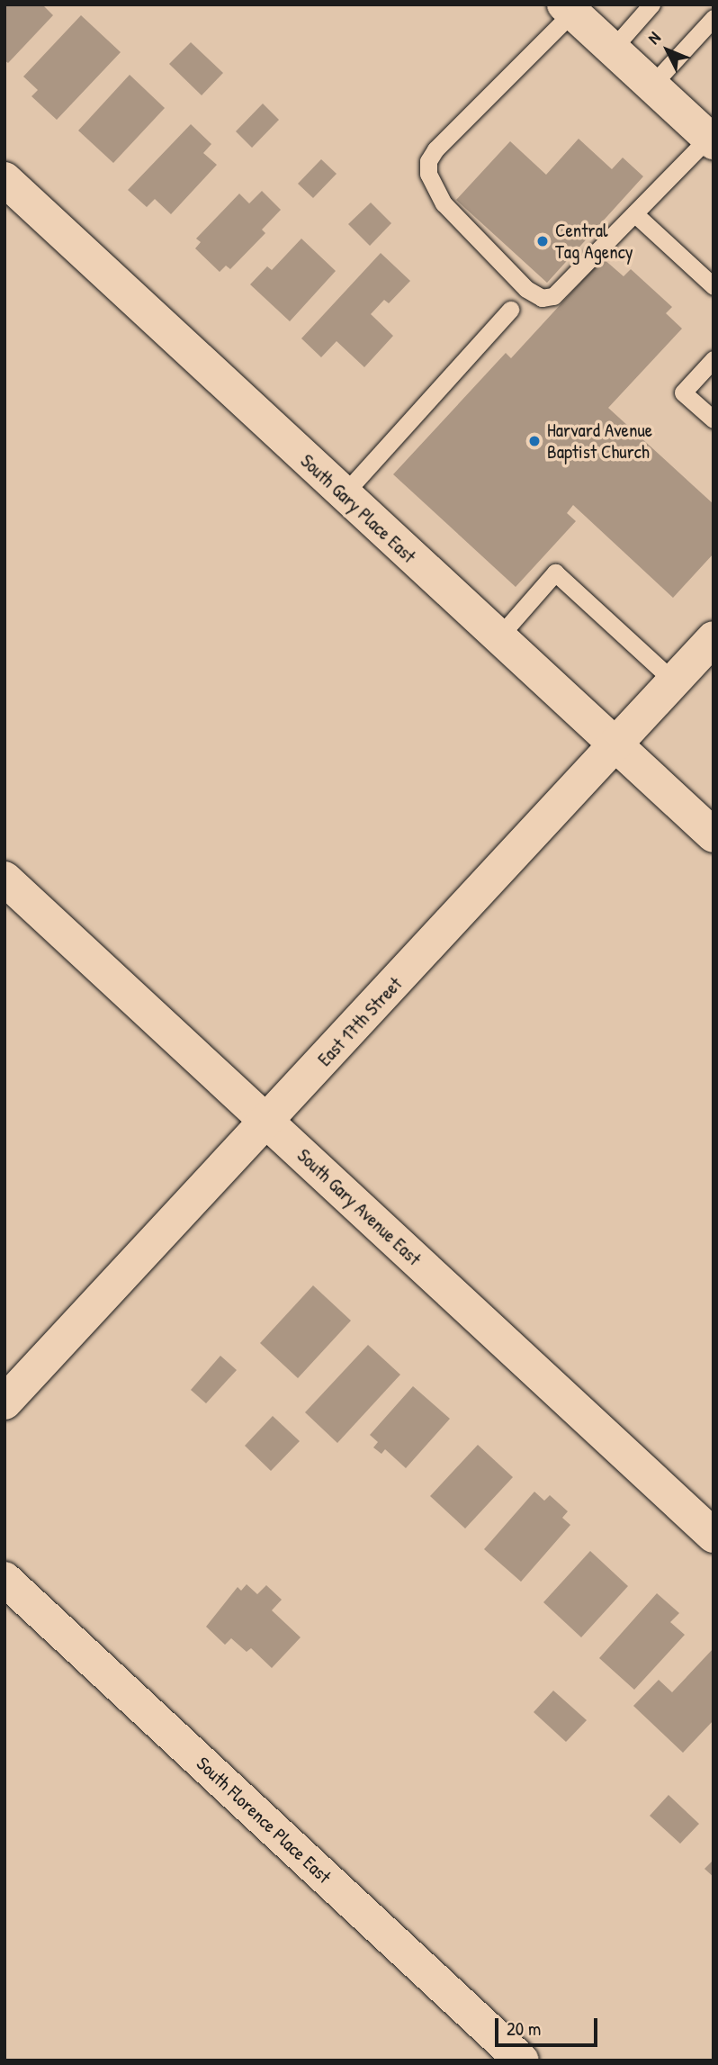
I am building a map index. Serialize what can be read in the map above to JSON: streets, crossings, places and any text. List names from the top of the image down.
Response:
{
  "streets": {
    "street": [
      "South Gary Place East",
      "East 17th Street",
      "South Gary Avenue East",
      "South Florence Place East"
    ]
  },
  "crossings": [
    ["South Gary Place East", "East 17th Street"],
    ["East 17th Street", "South Gary Avenue East"]
  ],
  "places": ["Central Tag Agency", "Harvard Avenue Baptist Church"],
  "scale_bar": "20 m",
  "north": "top left"
}
